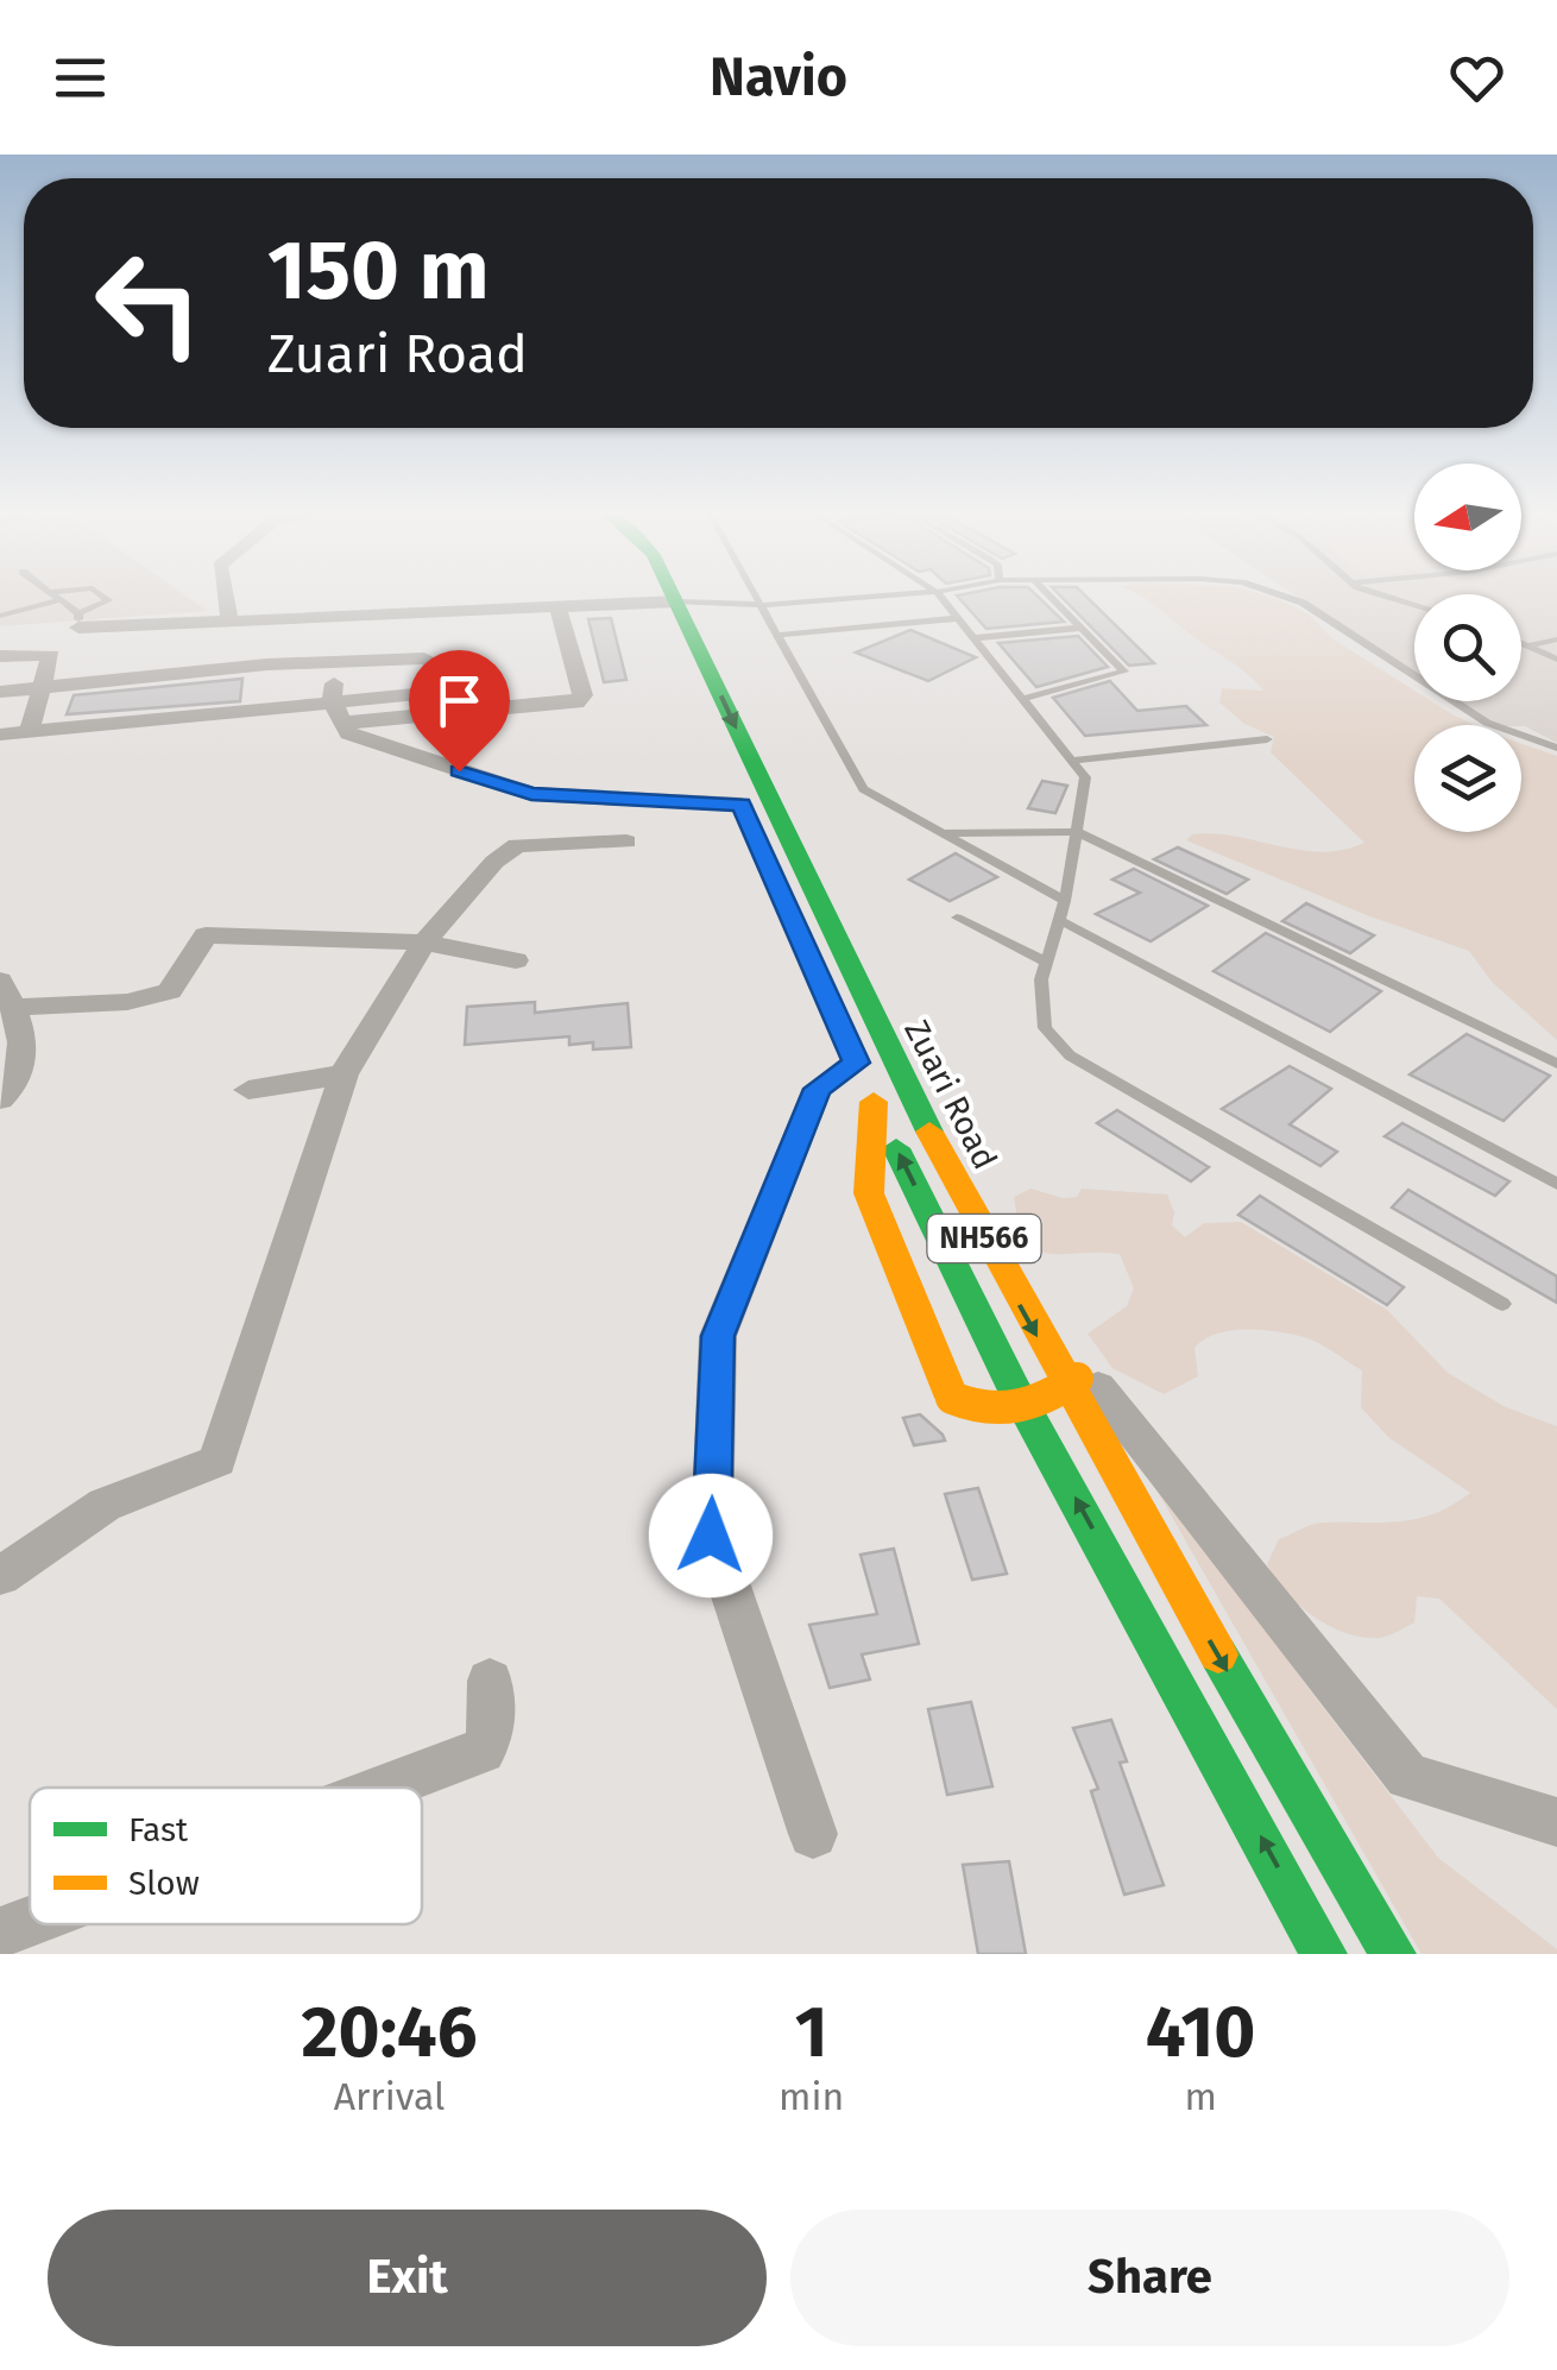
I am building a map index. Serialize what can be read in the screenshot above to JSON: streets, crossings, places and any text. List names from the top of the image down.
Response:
{
  "streets": {
    "highway": ["Zuari Road", "NH566"]
  },
  "legend": ["Fast", "Slow"],
  "north": "left",
  "page": {
    "header": "Navio",
    "turn": ["150 m", "Zuari Road"],
    "eta": [
      "20:46",
      "Arrival",
      "1",
      "min",
      "410",
      "m"
    ],
    "buttons": ["Exit", "Share"]
  }
}
